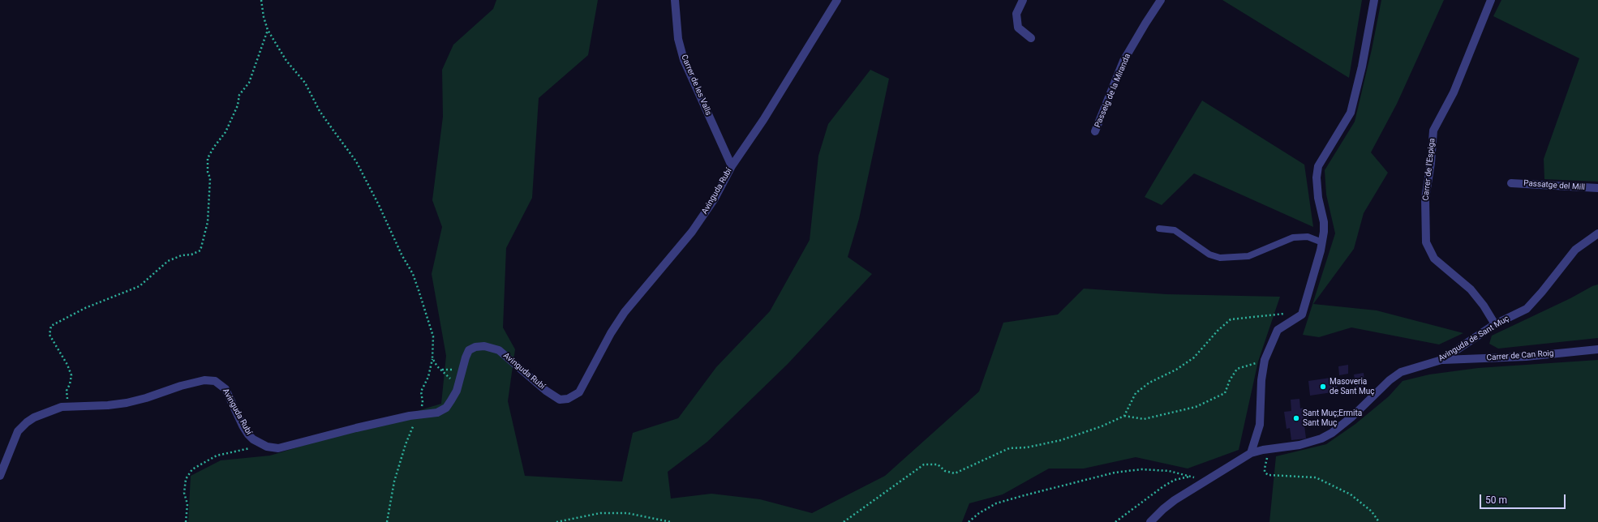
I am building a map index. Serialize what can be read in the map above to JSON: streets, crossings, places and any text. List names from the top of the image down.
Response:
{
  "streets": {
    "street": [
      "Carrer de les Valls",
      "Passeig de la Miranda",
      "Carrer de l'Espiga",
      "Passatge del Mill",
      "Avinguda Rubí",
      "Avinguda de Sant Muç",
      "Carrer de Can Roig"
    ]
  },
  "crossings": [
    ["Carrer de les Valls", "Avinguda Rubí"],
    ["Carrer de l'Espiga", "Avinguda de Sant Muç"],
    ["Avinguda de Sant Muç", "Carrer de Can Roig"]
  ],
  "places": ["Masoveria de Sant Muç", "Sant Muç;Ermita Sant Muç"],
  "scale_bar": "50 m"
}
